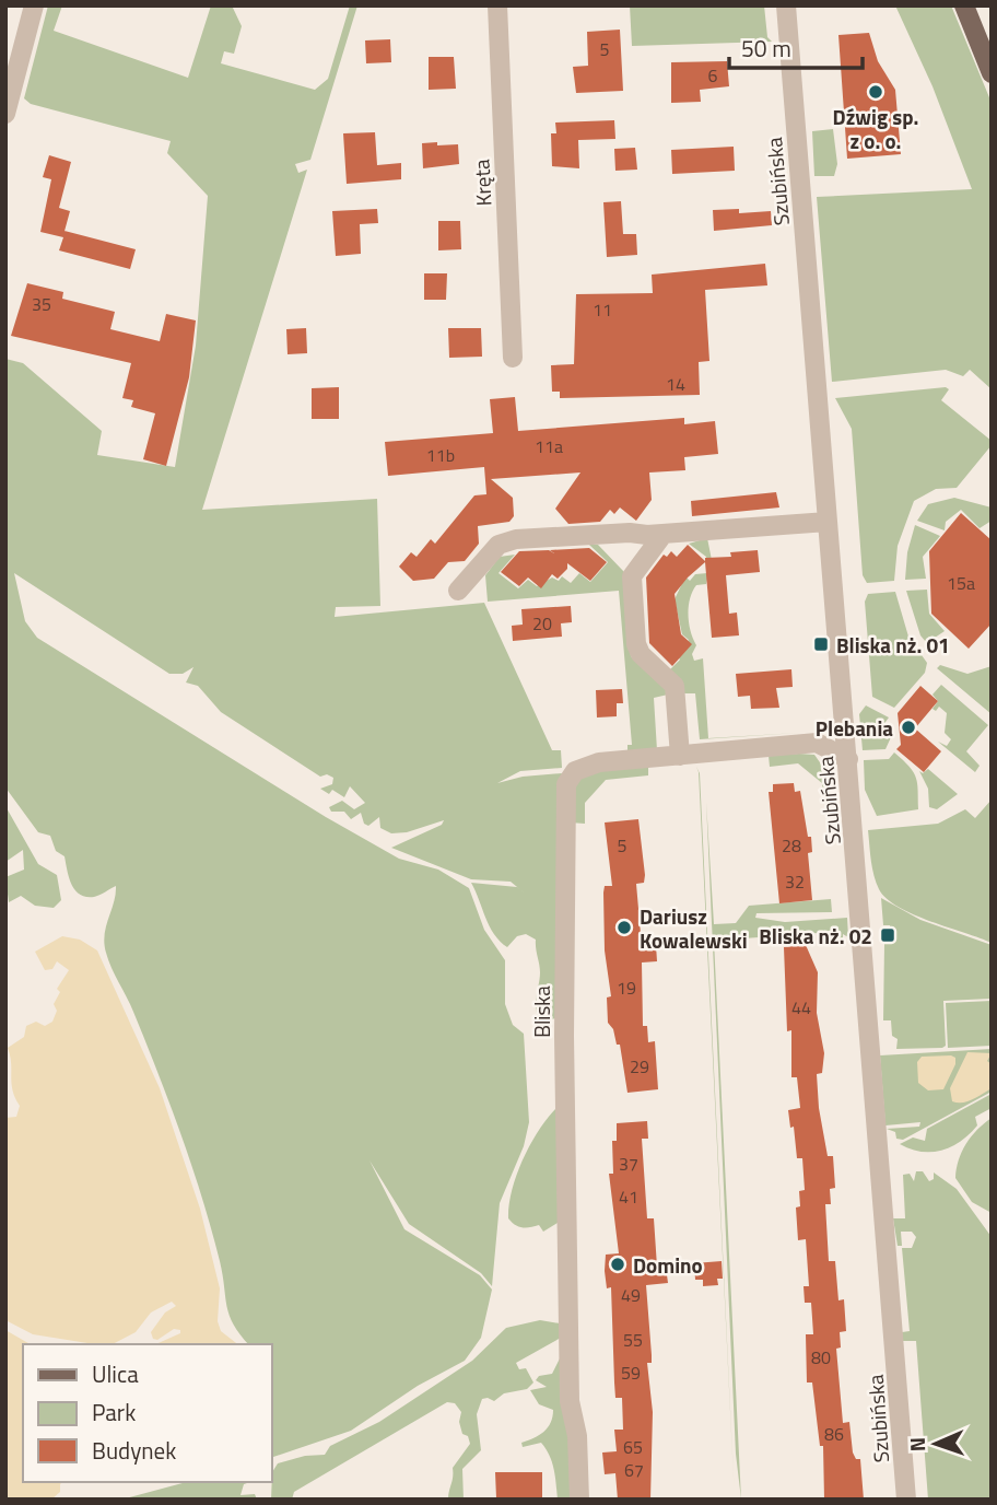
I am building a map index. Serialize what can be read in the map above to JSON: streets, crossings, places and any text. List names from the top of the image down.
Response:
{
  "streets": {
    "street": ["Szubińska", "Kręta", "Bliska"]
  },
  "places": {
    "other": [
      "Dźwig sp. z o. o.",
      "Plebania",
      "Dariusz Kowalewski",
      "Domino"
    ],
    "transit": ["Bliska nż. 01", "Bliska nż. 02"]
  },
  "house_numbers": [
    "5",
    "6",
    "35",
    "11",
    "14",
    "11a",
    "11b",
    "15a",
    "20",
    "5",
    "28",
    "32",
    "19",
    "44",
    "29",
    "37",
    "41",
    "49",
    "55",
    "80",
    "59",
    "86",
    "65",
    "67"
  ],
  "legend": ["Ulica", "Park", "Budynek"],
  "scale_bar": "50 m",
  "north": "left"
}
